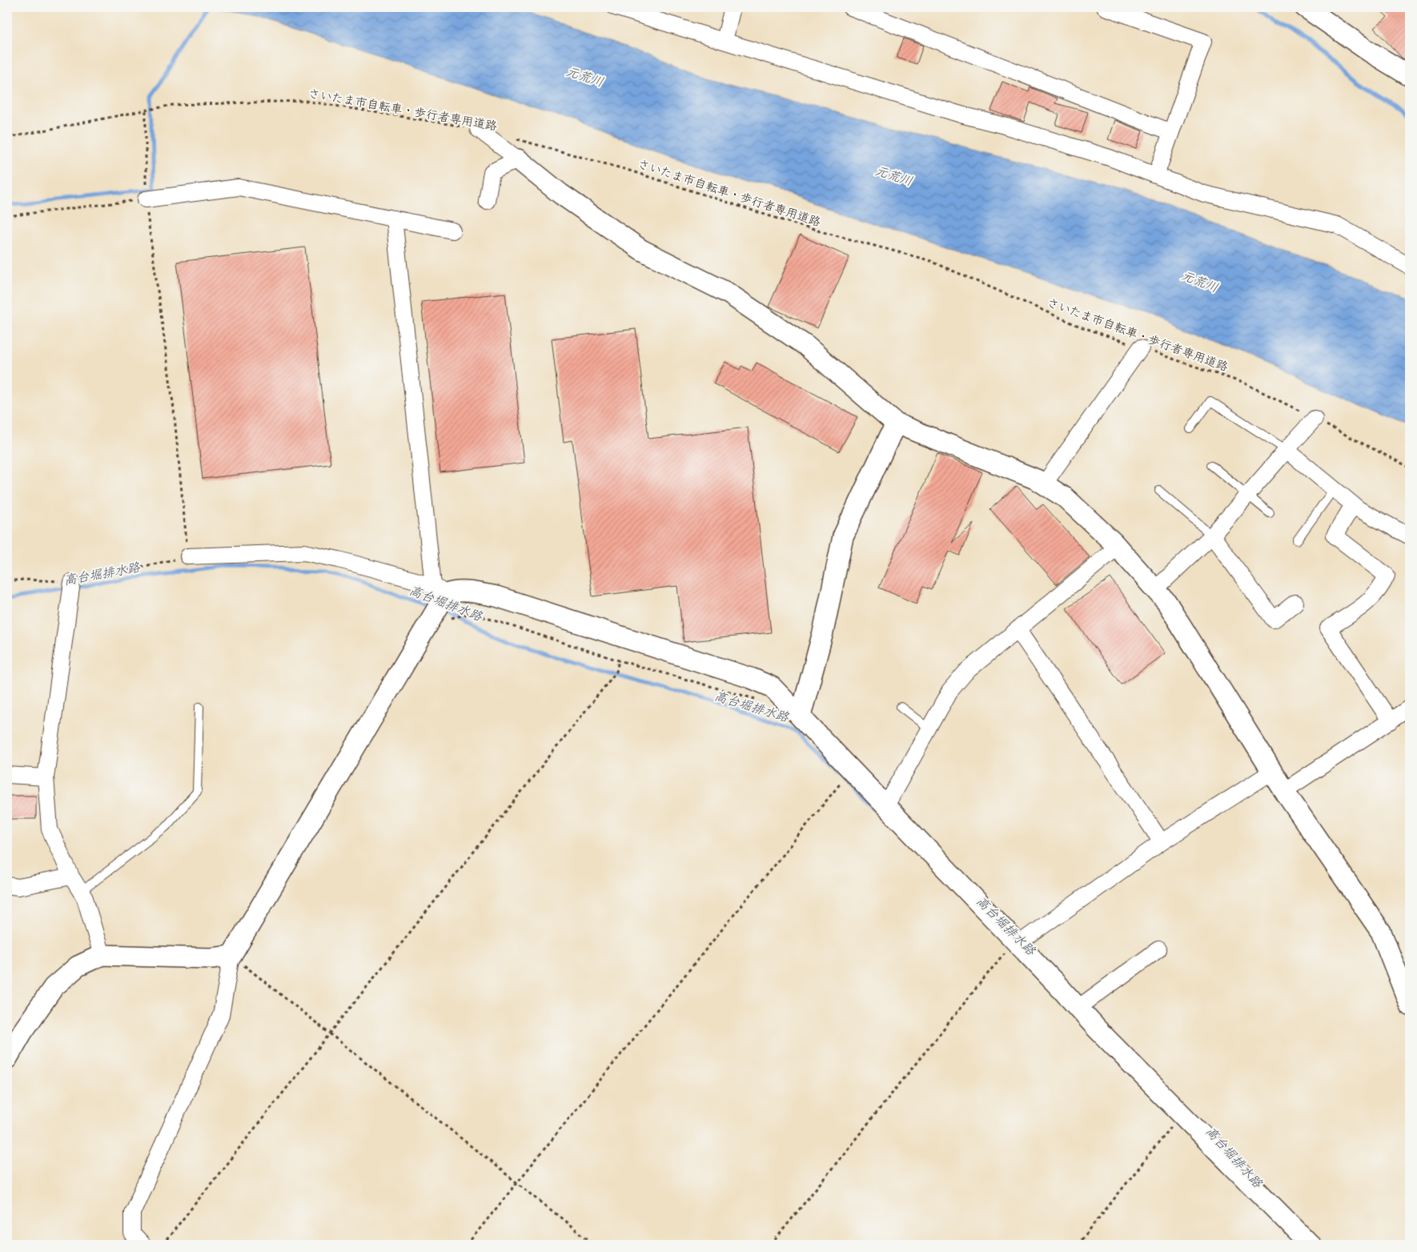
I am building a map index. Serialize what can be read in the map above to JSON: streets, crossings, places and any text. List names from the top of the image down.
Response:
{
  "streets": {
    "path": ["さいたま市自転車・歩行者専用道路"]
  },
  "water": ["元荒川", "高台堀排水路"]
}
